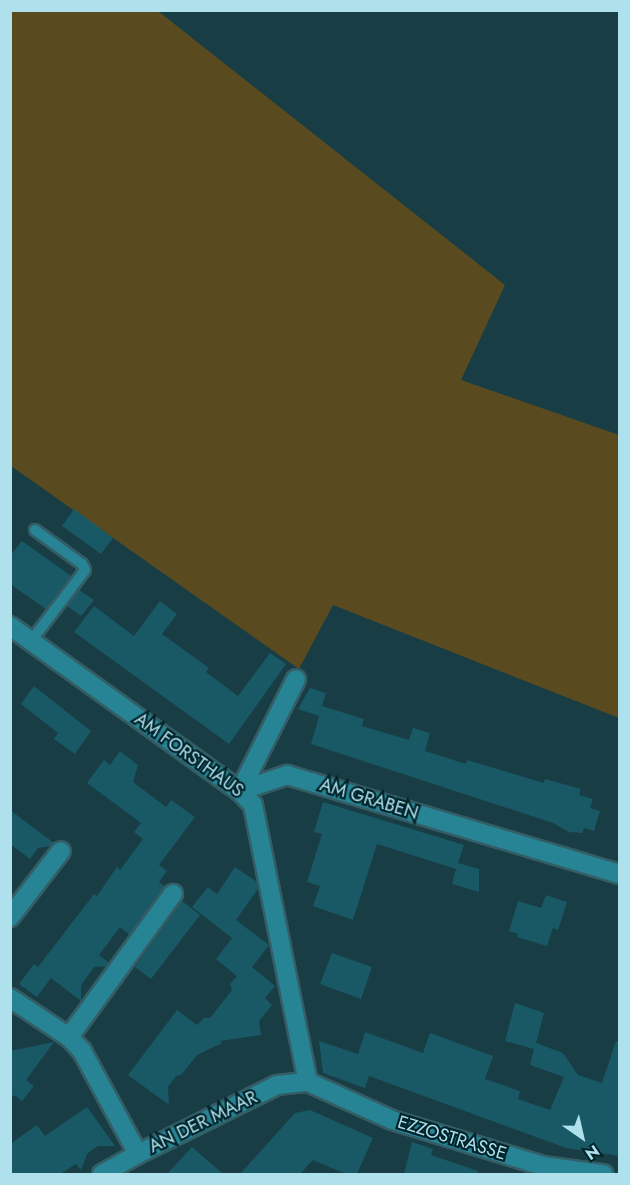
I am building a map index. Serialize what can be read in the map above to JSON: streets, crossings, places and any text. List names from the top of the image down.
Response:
{
  "streets": {
    "street": [
      "AM FORSTHAUS",
      "AM GRABEN",
      "AN DER MAAR",
      "EZZOSTRASSE"
    ]
  },
  "crossings": [
    ["AM FORSTHAUS", "AM GRABEN"],
    ["AM FORSTHAUS", "AN DER MAAR"],
    ["AM FORSTHAUS", "EZZOSTRASSE"],
    ["AN DER MAAR", "EZZOSTRASSE"]
  ],
  "north": "bottom right"
}
